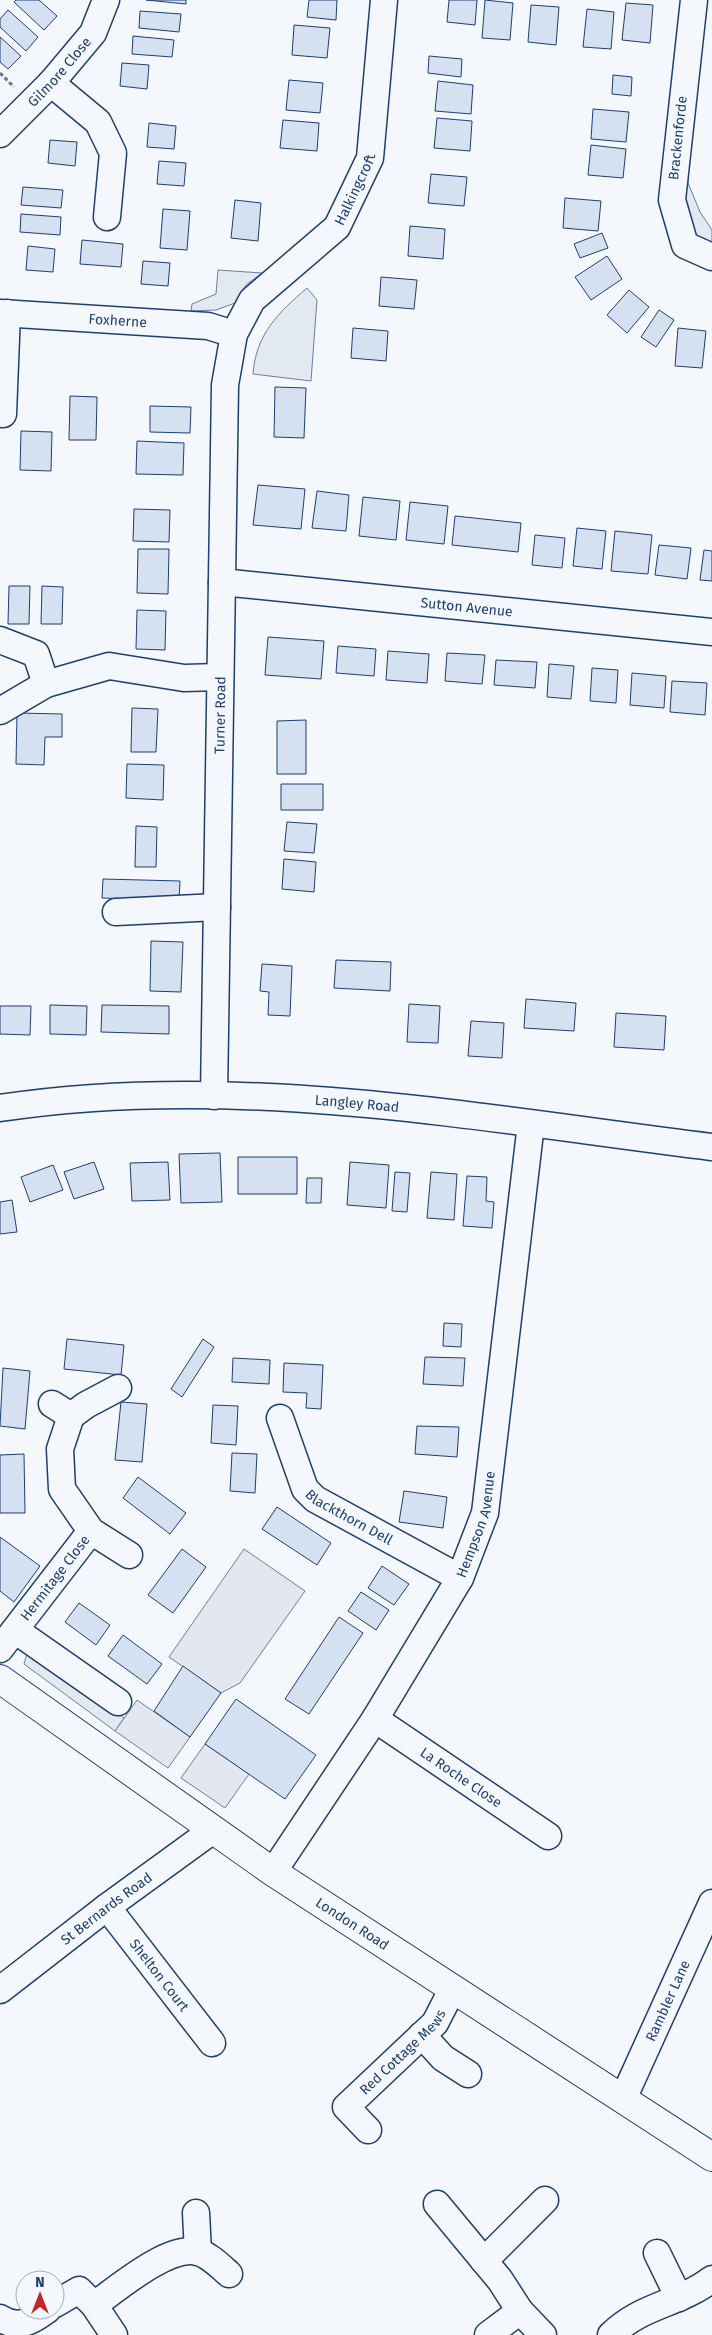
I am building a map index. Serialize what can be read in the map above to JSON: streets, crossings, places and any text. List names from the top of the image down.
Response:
{
  "streets": {
    "main road": ["London Road"],
    "street": [
      "Gilmore Close",
      "Brackenforde",
      "Halkingcroft",
      "Foxherne",
      "Sutton Avenue",
      "Turner Road",
      "Langley Road",
      "Blackthorn Dell",
      "Hempson Avenue",
      "Hermitage Close",
      "La Roche Close",
      "St Bernards Road",
      "Shelton Court",
      "Rambler Lane",
      "Red Cottage Mews"
    ]
  },
  "crossings": [
    ["Halkingcroft", "Foxherne"],
    ["Halkingcroft", "Turner Road"],
    ["Foxherne", "Turner Road"],
    ["Sutton Avenue", "Turner Road"],
    ["Turner Road", "Langley Road"],
    ["Langley Road", "Hempson Avenue"],
    ["Blackthorn Dell", "Hempson Avenue"],
    ["Hempson Avenue", "La Roche Close"],
    ["Hempson Avenue", "London Road"],
    ["St Bernards Road", "London Road"],
    ["St Bernards Road", "Shelton Court"],
    ["London Road", "Rambler Lane"],
    ["London Road", "Red Cottage Mews"]
  ],
  "north": "top"
}
